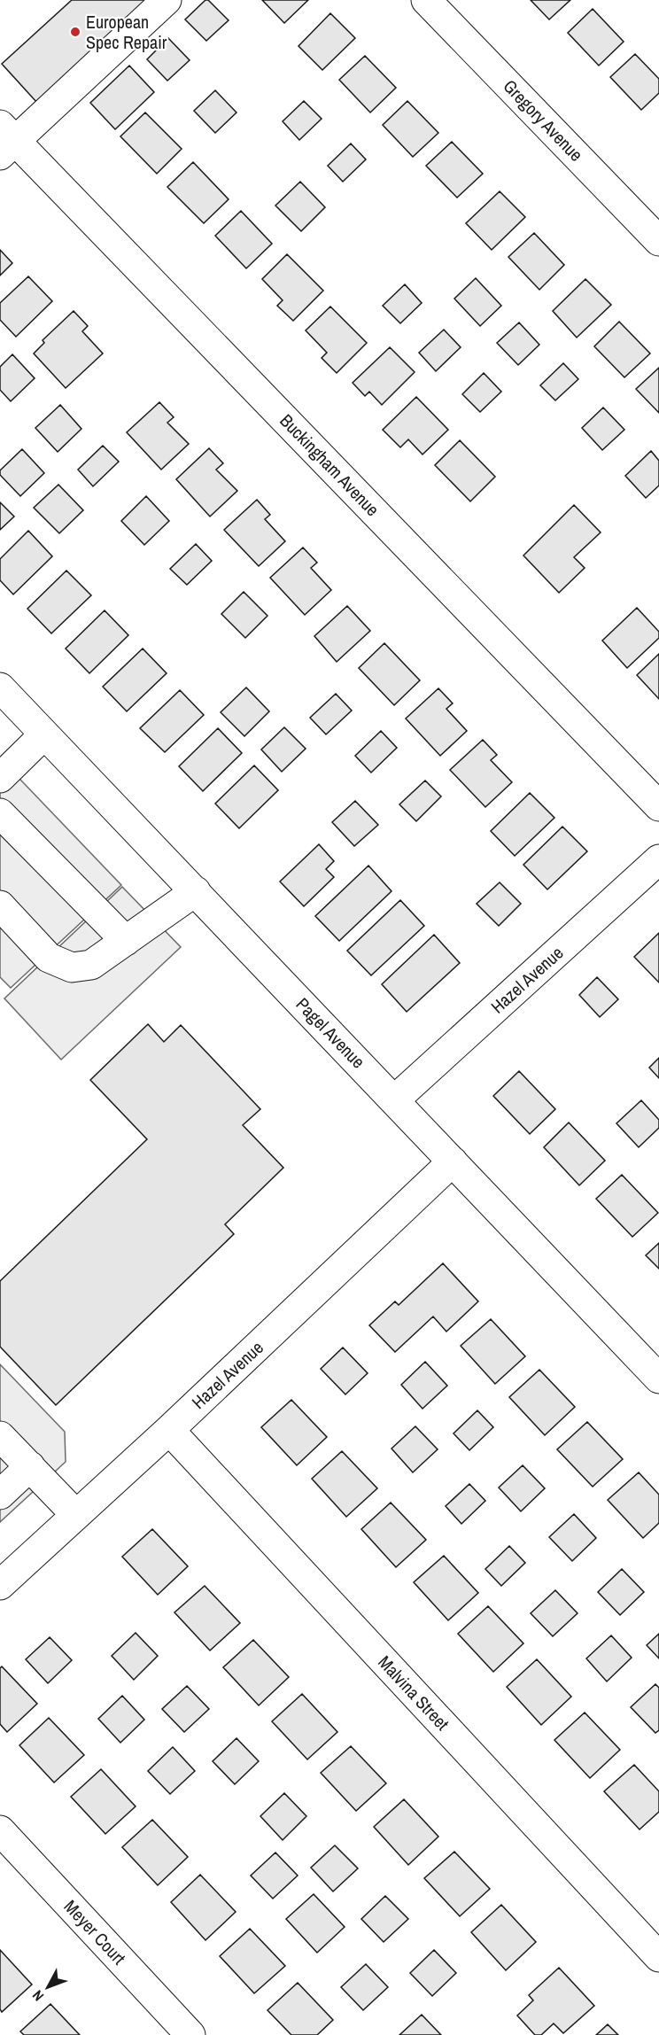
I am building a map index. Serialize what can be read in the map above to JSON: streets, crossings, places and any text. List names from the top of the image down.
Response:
{
  "streets": {
    "street": [
      "Gregory Avenue",
      "Buckingham Avenue",
      "Hazel Avenue",
      "Pagel Avenue",
      "Malvina Street",
      "Meyer Court"
    ]
  },
  "crossings": [
    ["Hazel Avenue", "Pagel Avenue"],
    ["Hazel Avenue", "Malvina Street"]
  ],
  "places": ["European Spec Repair"],
  "north": "bottom left"
}
